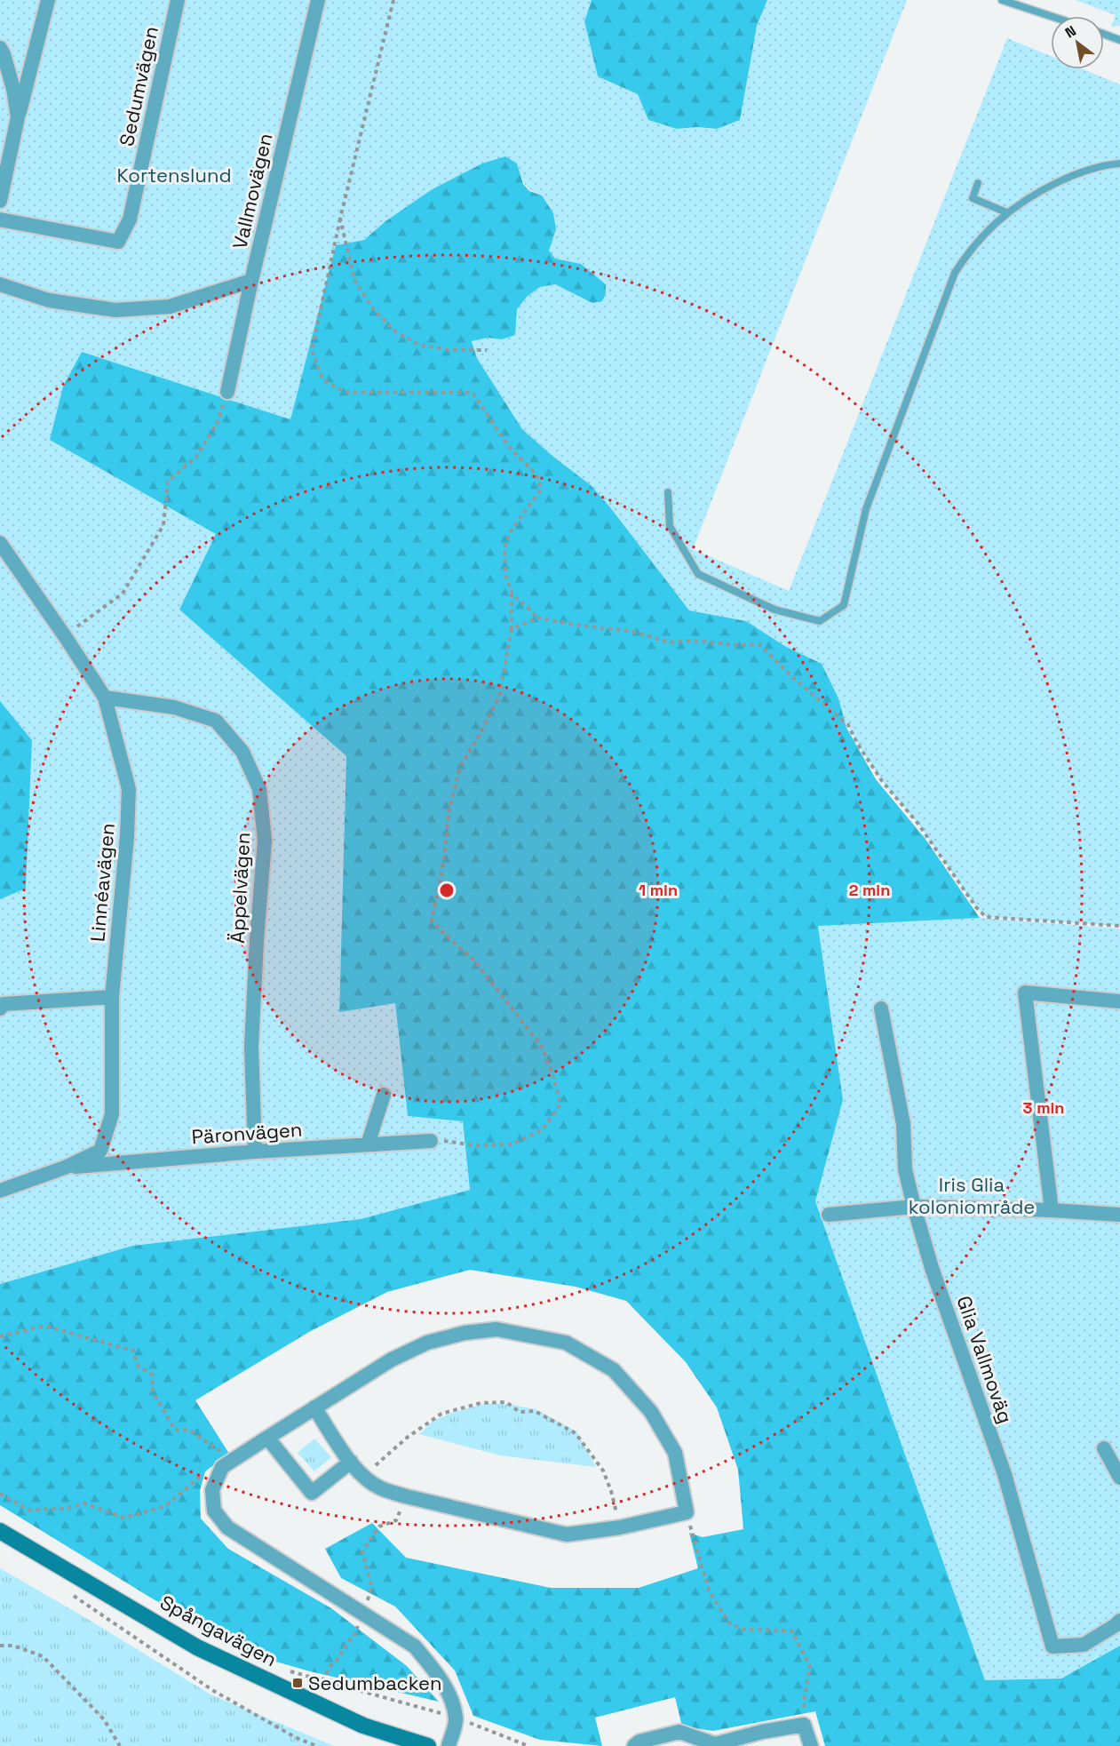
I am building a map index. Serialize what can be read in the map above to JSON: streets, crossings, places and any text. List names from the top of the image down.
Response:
{
  "streets": {
    "street": [
      "Sedumvägen",
      "Vallmovägen",
      "Linnéavägen",
      "Äppelvägen",
      "Päronvägen",
      "Glia Vallmoväg",
      "Spångavägen"
    ]
  },
  "crossings": [
    ["Linnéavägen", "Äppelvägen"],
    ["Linnéavägen", "Päronvägen"],
    ["Äppelvägen", "Päronvägen"]
  ],
  "parks": ["Kortenslund", "Iris Glia koloniområde"],
  "places": {
    "transit": ["Sedumbacken"]
  },
  "north": "top left",
  "rings": ["1 min", "2 min", "3 min"]
}
